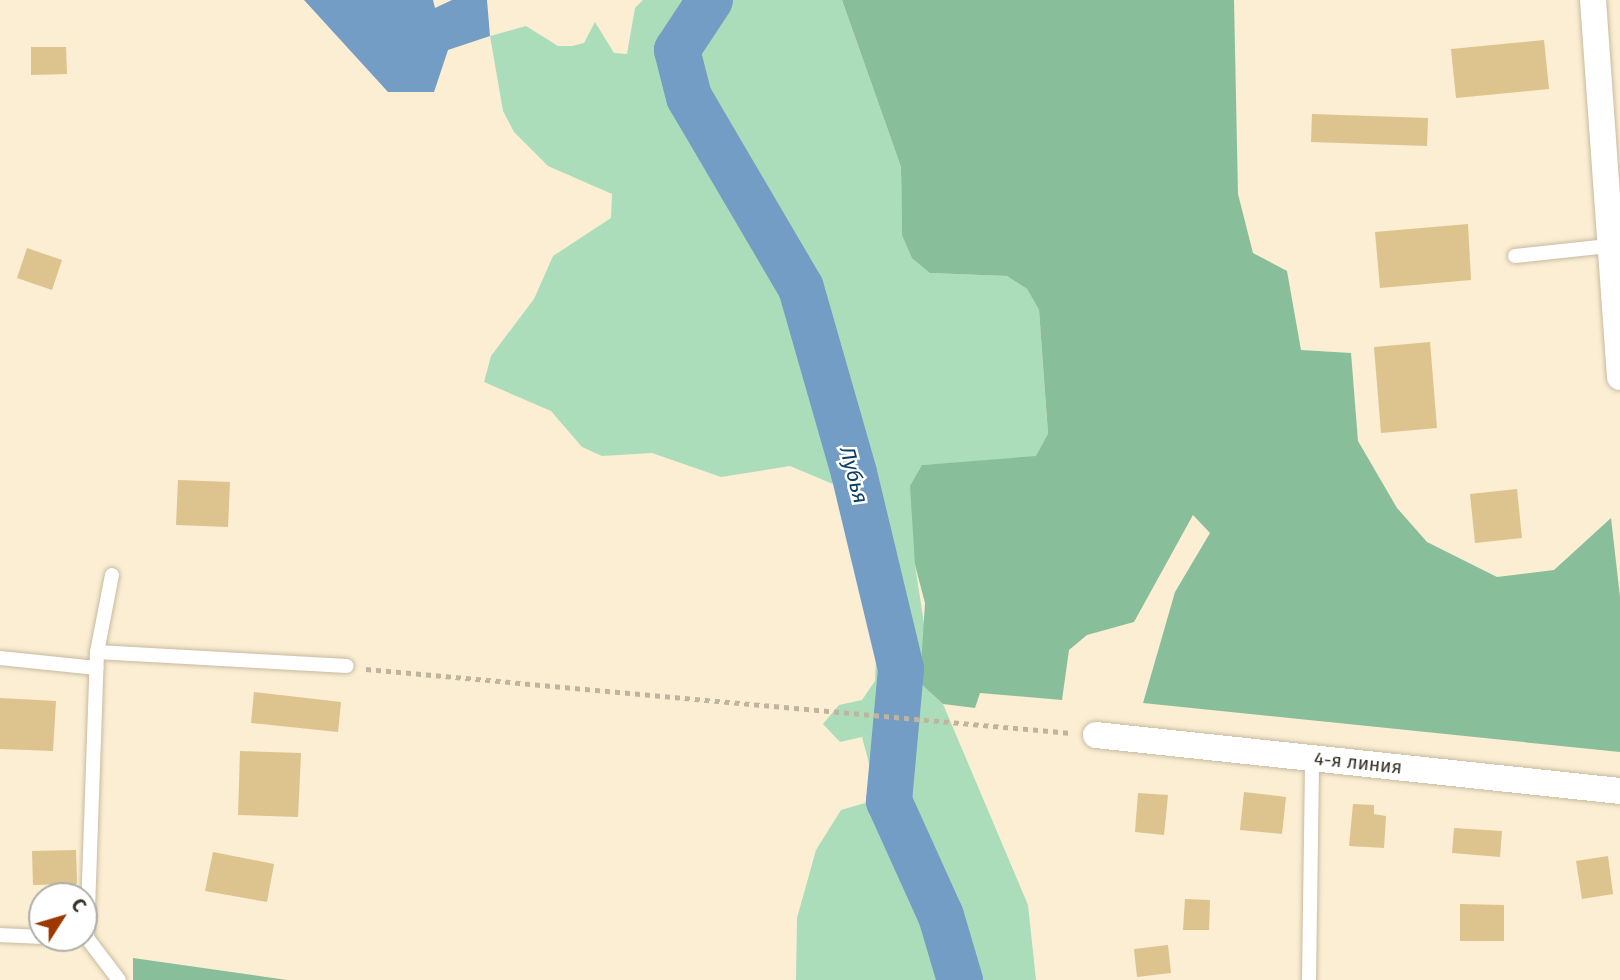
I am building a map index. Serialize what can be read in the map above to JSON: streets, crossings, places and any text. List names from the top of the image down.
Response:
{
  "streets": {
    "street": ["4-я линия"]
  },
  "water": ["Лубья"],
  "north": "top right"
}
